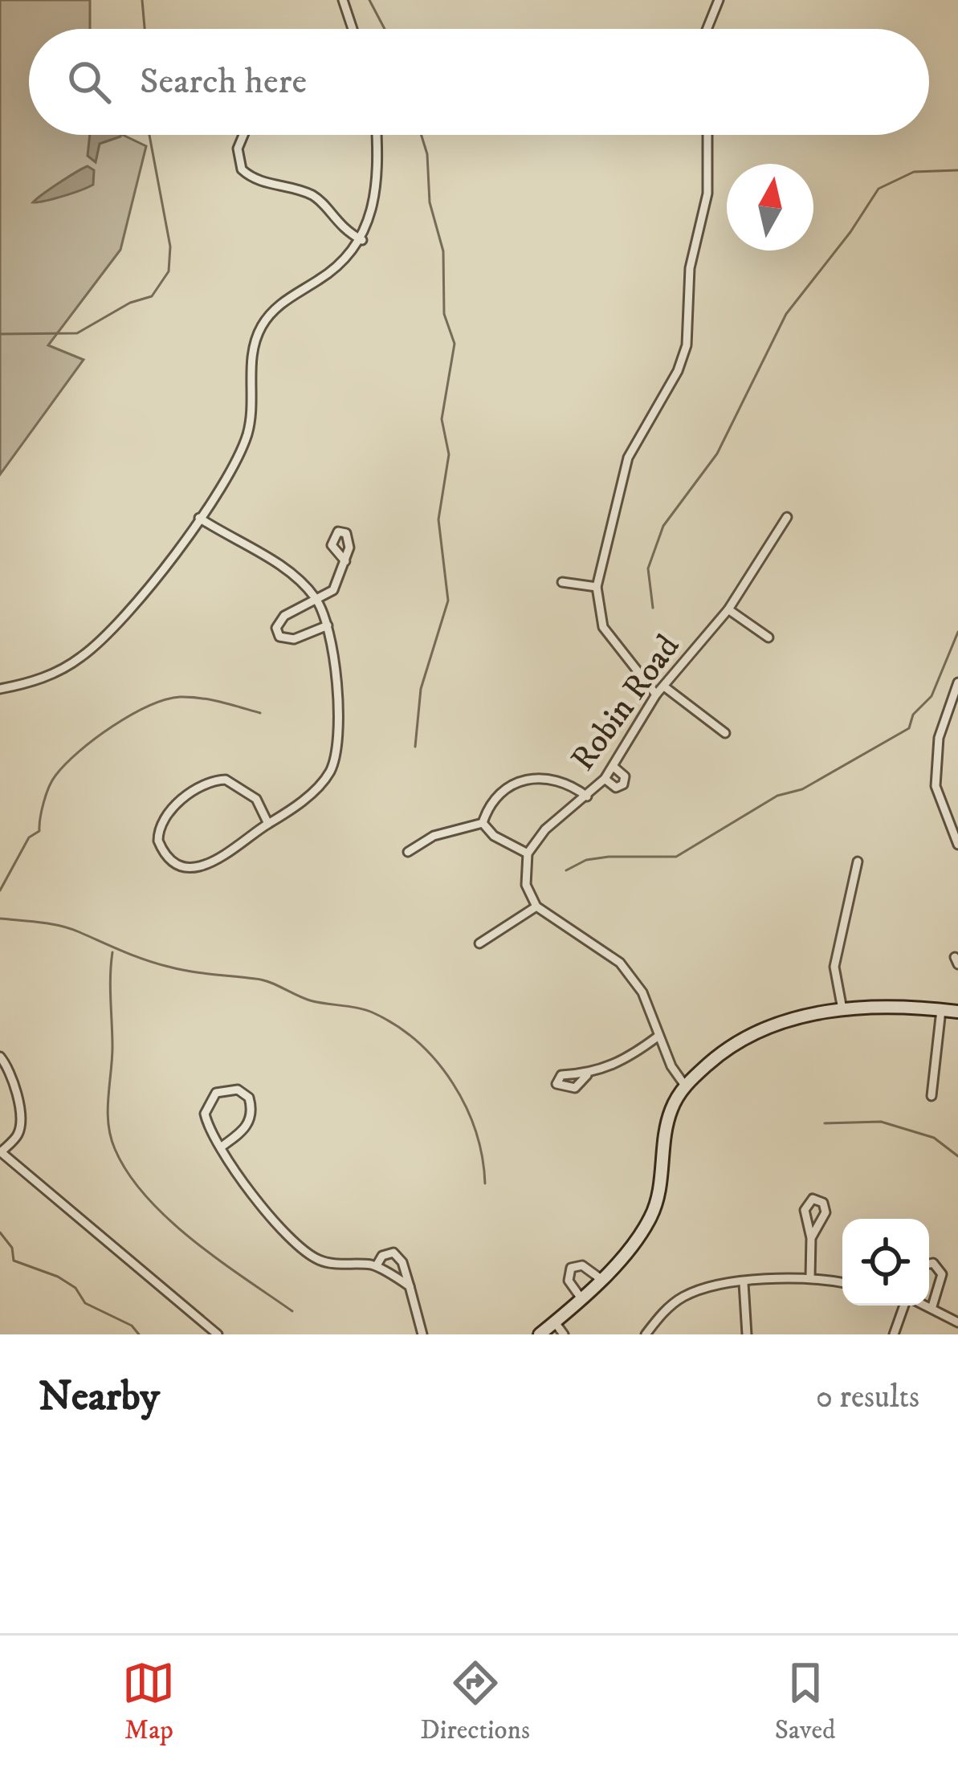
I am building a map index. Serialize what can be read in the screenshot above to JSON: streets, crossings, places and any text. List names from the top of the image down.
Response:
{
  "streets": {
    "street": ["Robin Road"]
  },
  "north": "top",
  "page": {
    "search": "Search here",
    "heading": ["Nearby", "0 results"],
    "nav": ["Map", "Directions", "Saved"]
  }
}
